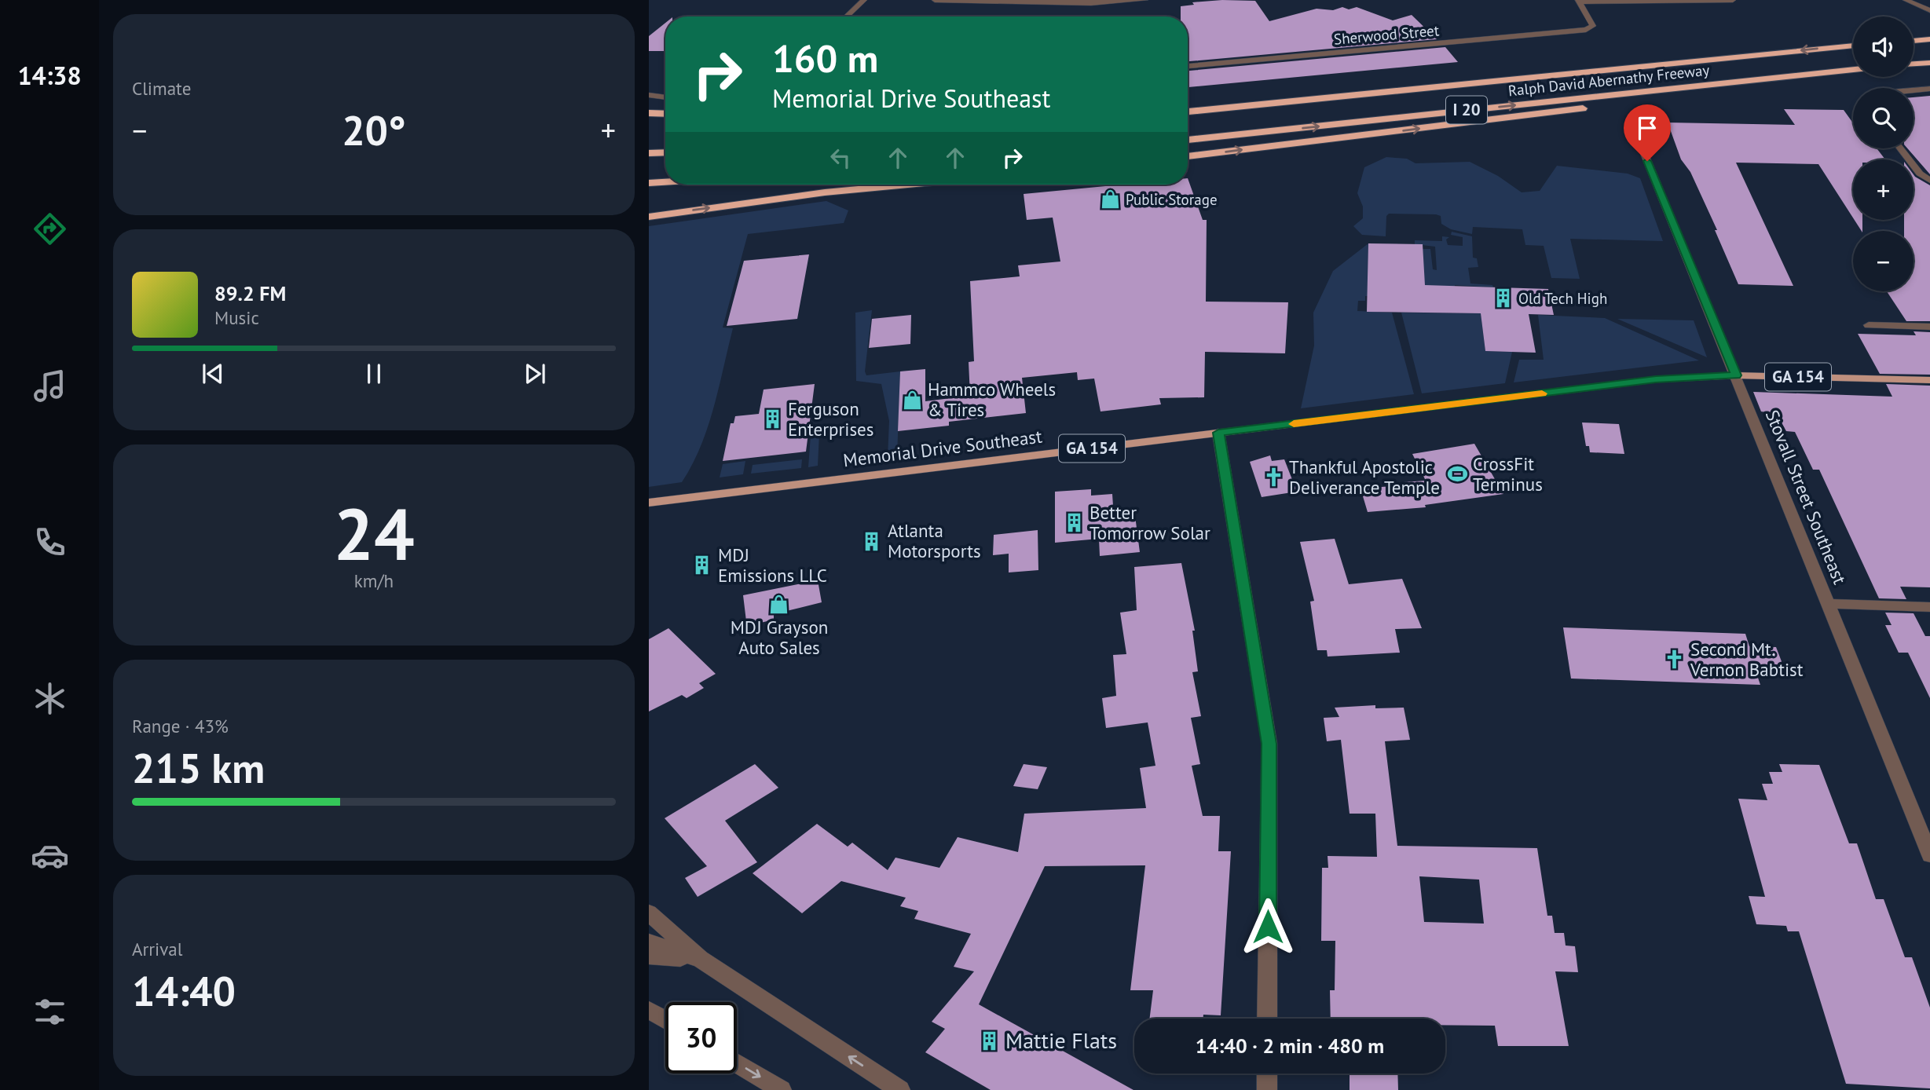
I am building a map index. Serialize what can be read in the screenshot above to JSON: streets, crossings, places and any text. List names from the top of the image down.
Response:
{
  "streets": {
    "highway": ["Ralph David Abernathy Freeway", "I 20"],
    "main road": ["GA 154", "Memorial Drive Southeast"],
    "street": ["Sherwood Street", "Stovall Street Southeast"]
  },
  "crossings": [
    ["Memorial Drive Southeast", "Stovall Street Southeast"]
  ],
  "places": {
    "shop": ["Public Storage", "Hammco Wheels & Tires", "MDJ Grayson Auto Sales"],
    "building": [
      "Old Tech High",
      "Ferguson Enterprises",
      "Better Tomorrow Solar",
      "Atlanta Motorsports",
      "MDJ Emissions LLC",
      "Mattie Flats"
    ],
    "sports": ["CrossFit Terminus"],
    "church": ["Thankful Apostolic Deliverance Temple", "Second Mt. Vernon Babtist"]
  },
  "page": {
    "tabs": "14:38",
    "tile": [
      "Climate",
      ["24", "km/h"],
      ["Range · 43%", "215 km"],
      ["Arrival", "14:40"]
    ],
    "map_buttons": ["+", "−"],
    "turn": ["160 m", "Memorial Drive Southeast"],
    "heat": ["−", "20°", "+"],
    "song": ["89.2 FM", "Music"],
    "limit": "30",
    "trip": "14:40 · 2 min · 480 m"
  }
}
